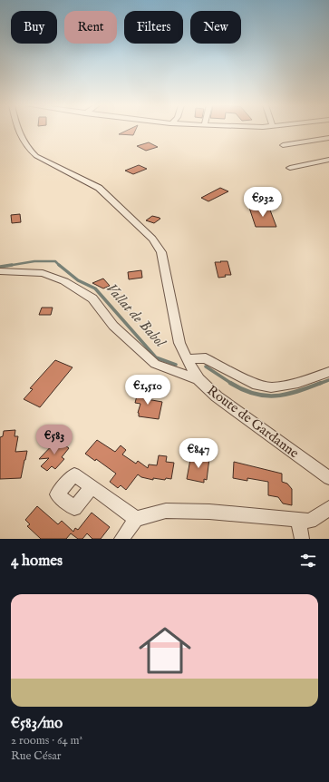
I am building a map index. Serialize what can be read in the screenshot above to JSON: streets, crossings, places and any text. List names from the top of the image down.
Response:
{
  "streets": {
    "street": ["Route de Gardanne"]
  },
  "water": ["Vallat de Babol"],
  "page": {
    "chip": [
      "Buy",
      "Rent",
      "Filters",
      "New"
    ],
    "price": [
      "€932",
      "€1,510",
      "€583",
      "€847"
    ],
    "heading": "4 homes",
    "list": [
      {
        "name": "€583/mo",
        "note": "2 rooms · 64 m² · Rue César"
      }
    ]
  }
}
